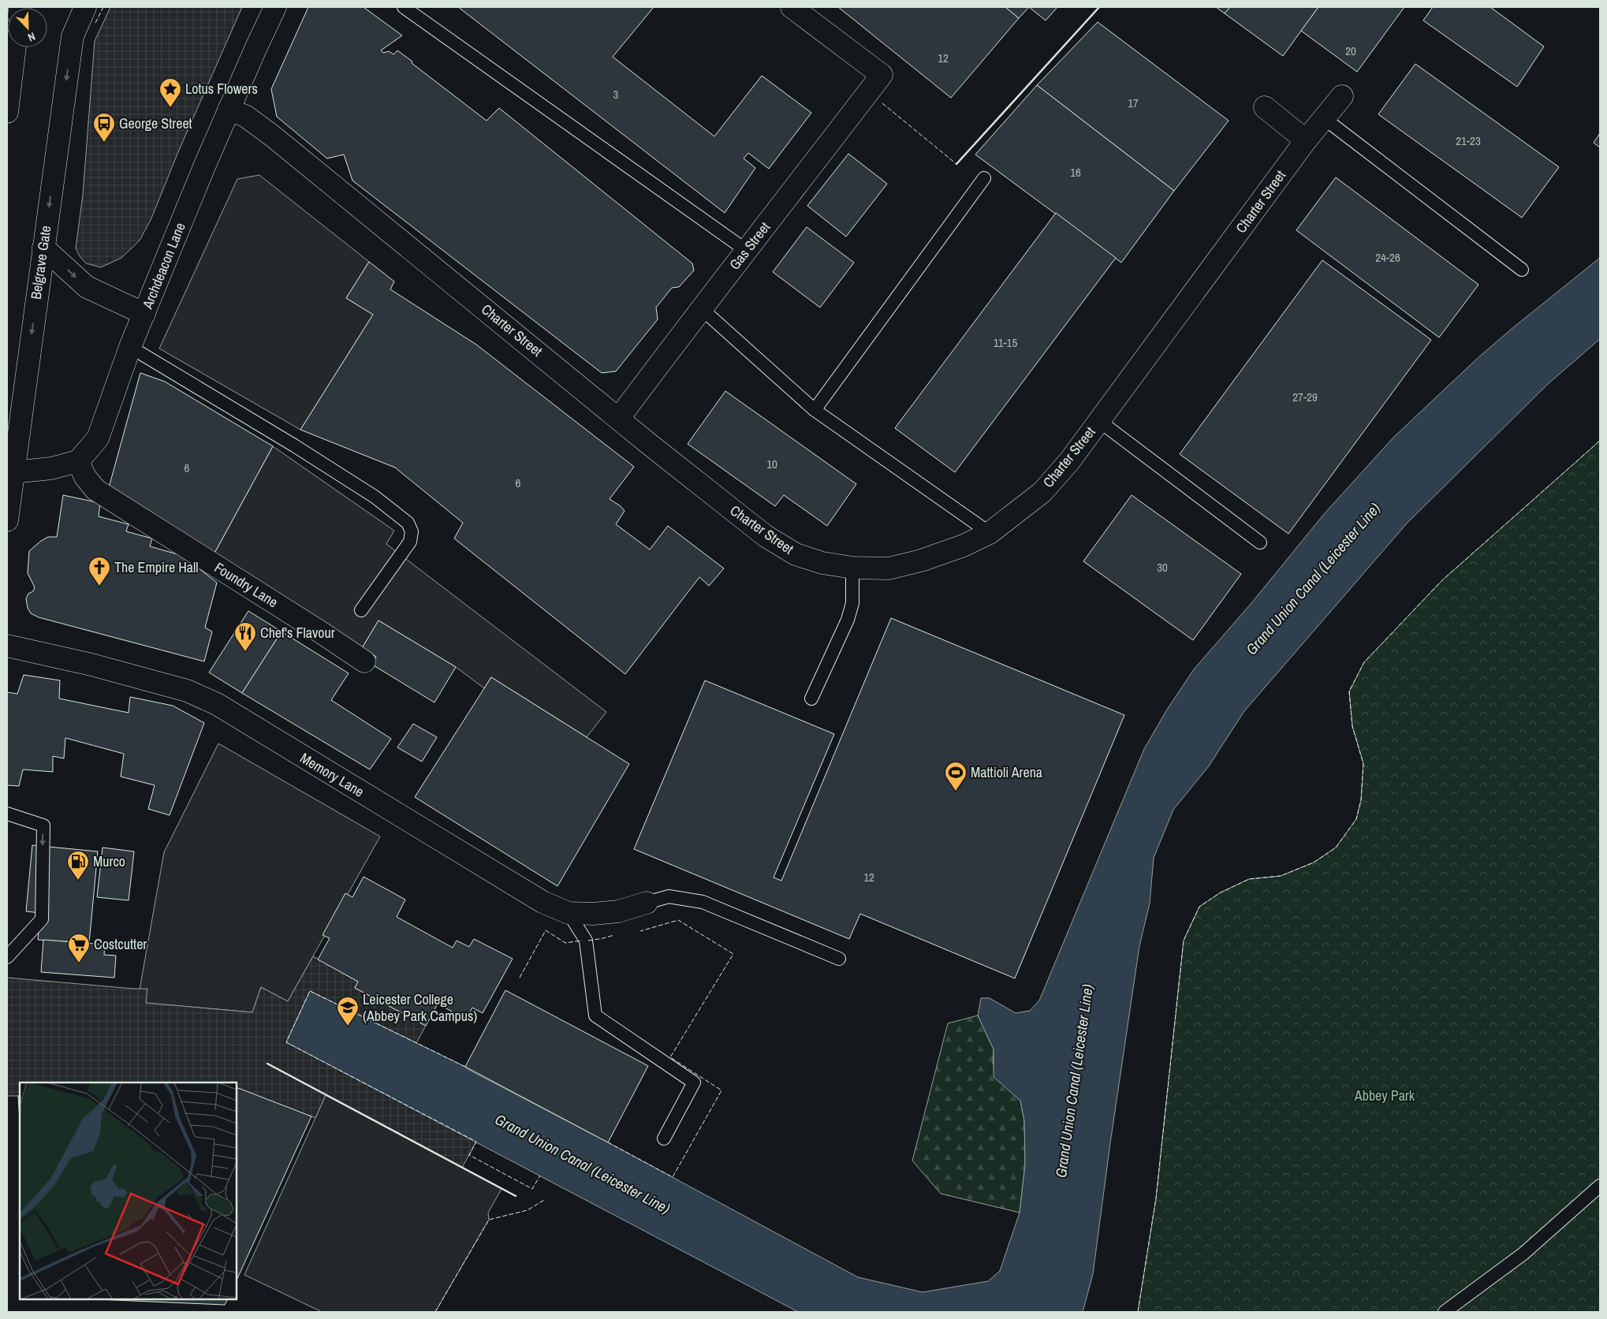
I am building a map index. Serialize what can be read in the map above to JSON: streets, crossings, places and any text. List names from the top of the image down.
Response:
{
  "streets": {
    "street": [
      "Charter Street",
      "Gas Street",
      "Belgrave Gate",
      "Archdeacon Lane",
      "Foundry Lane",
      "Memory Lane"
    ]
  },
  "crossings": [
    ["Charter Street", "Gas Street"],
    ["Charter Street", "Archdeacon Lane"],
    ["Archdeacon Lane", "Foundry Lane"]
  ],
  "one_way": ["Belgrave Gate"],
  "water": ["Grand Union Canal (Leicester Line)"],
  "parks": ["Abbey Park"],
  "places": {
    "place": ["Lotus Flowers"],
    "bus stop": ["George Street"],
    "church": ["The Empire Hall"],
    "restaurant": ["Chef's Flavour"],
    "sports": ["Mattioli Arena"],
    "fuel station": ["Murco"],
    "supermarket": ["Costcutter"],
    "school or university": ["Leicester College (Abbey Park Campus)"]
  },
  "house_numbers": [
    "20",
    "12",
    "3",
    "17",
    "21-23",
    "16",
    "24-26",
    "11-15",
    "27-29",
    "10",
    "6",
    "6",
    "30",
    "12"
  ],
  "north": "bottom right"
}
